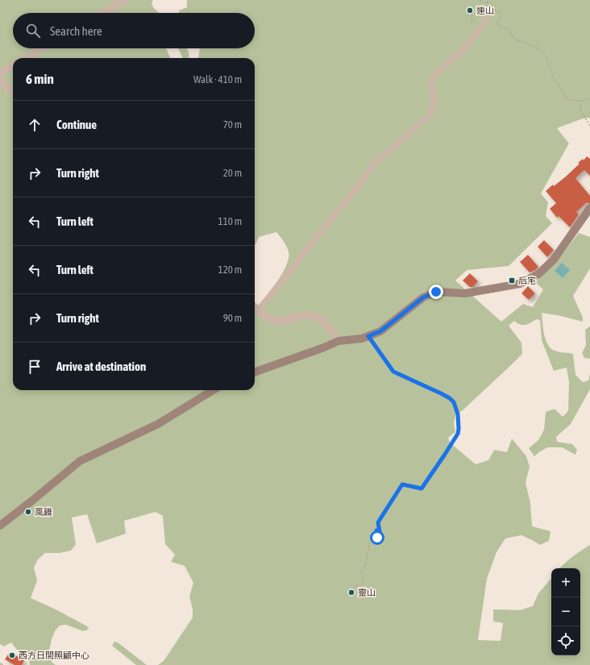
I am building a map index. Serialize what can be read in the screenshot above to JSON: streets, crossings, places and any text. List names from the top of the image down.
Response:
{
  "places": {
    "other": [
      "連山",
      "風雞",
      "靈山",
      "西方日間照顧中心"
    ],
    "transit": ["后宅"]
  },
  "page": {
    "search": "Search here",
    "heading": ["6 min", "Walk · 410 m"],
    "list": [
      ["Continue", "70 m"],
      ["Turn right", "20 m"],
      ["Turn left", "110 m"],
      ["Turn left", "120 m"],
      ["Turn right", "90 m"],
      "Arrive at destination"
    ],
    "map_buttons": ["+", "−"]
  }
}
